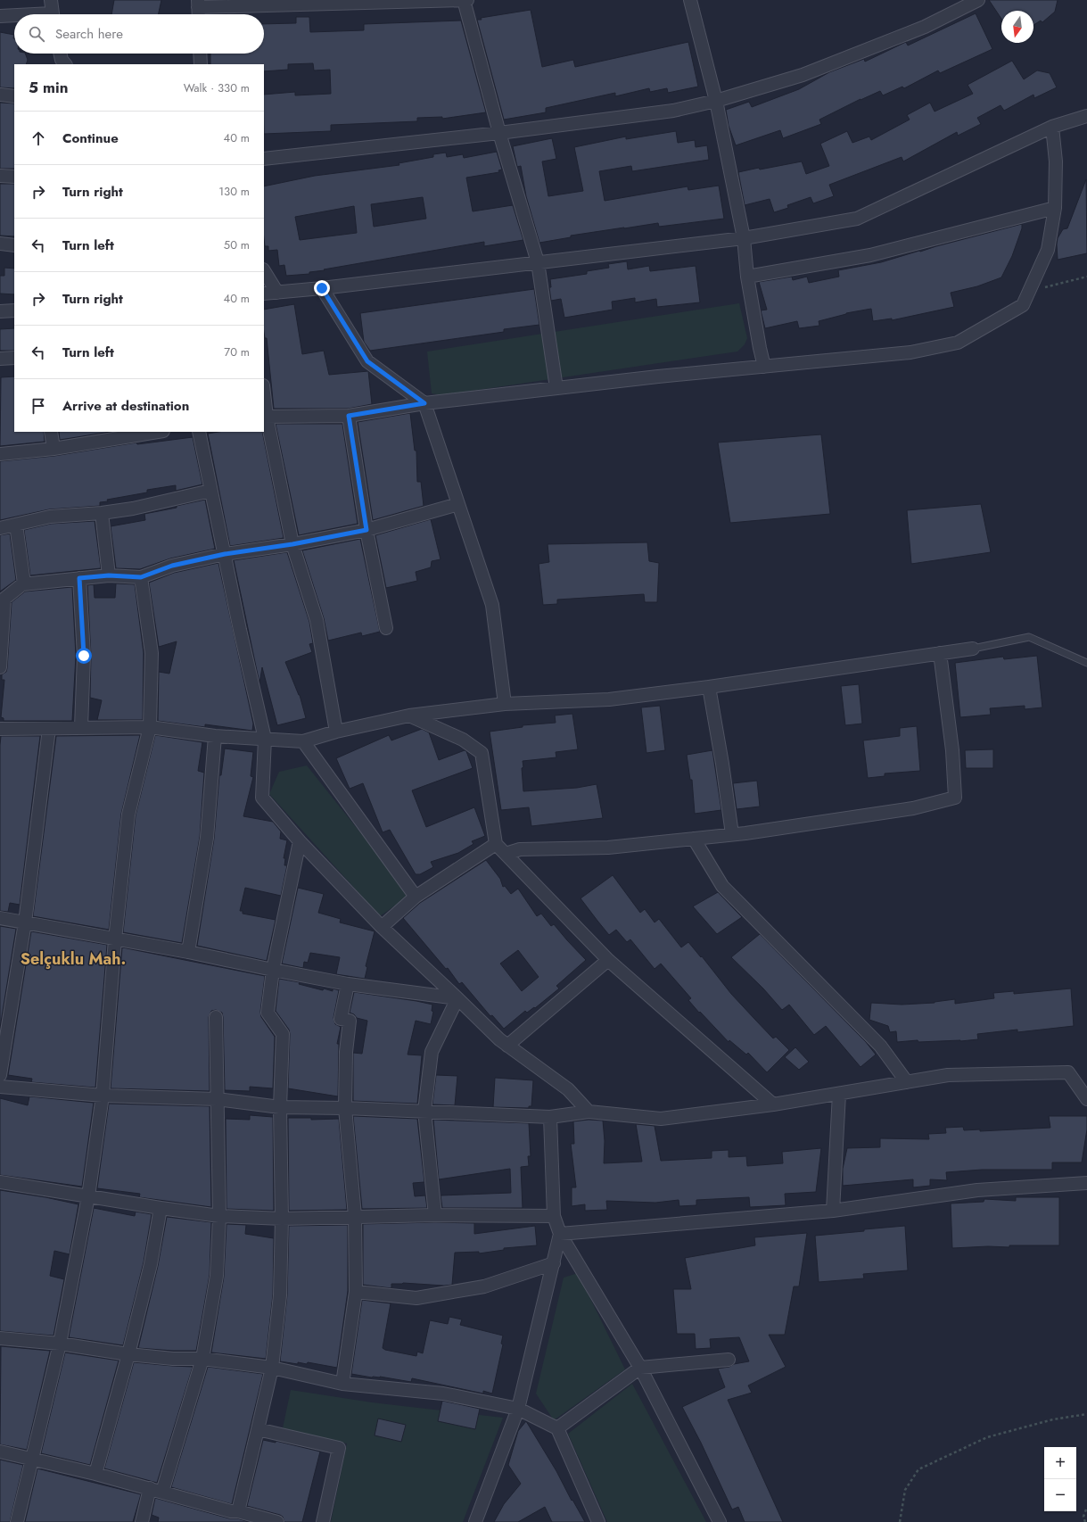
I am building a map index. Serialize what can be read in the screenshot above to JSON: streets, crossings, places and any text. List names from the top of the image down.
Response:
{
  "districts": ["Selçuklu Mah."],
  "north": "bottom",
  "page": {
    "search": "Search here",
    "heading": ["5 min", "Walk · 330 m"],
    "list": [
      ["Continue", "40 m"],
      ["Turn right", "130 m"],
      ["Turn left", "50 m"],
      ["Turn right", "40 m"],
      ["Turn left", "70 m"],
      "Arrive at destination"
    ],
    "map_buttons": ["+", "−"]
  }
}
